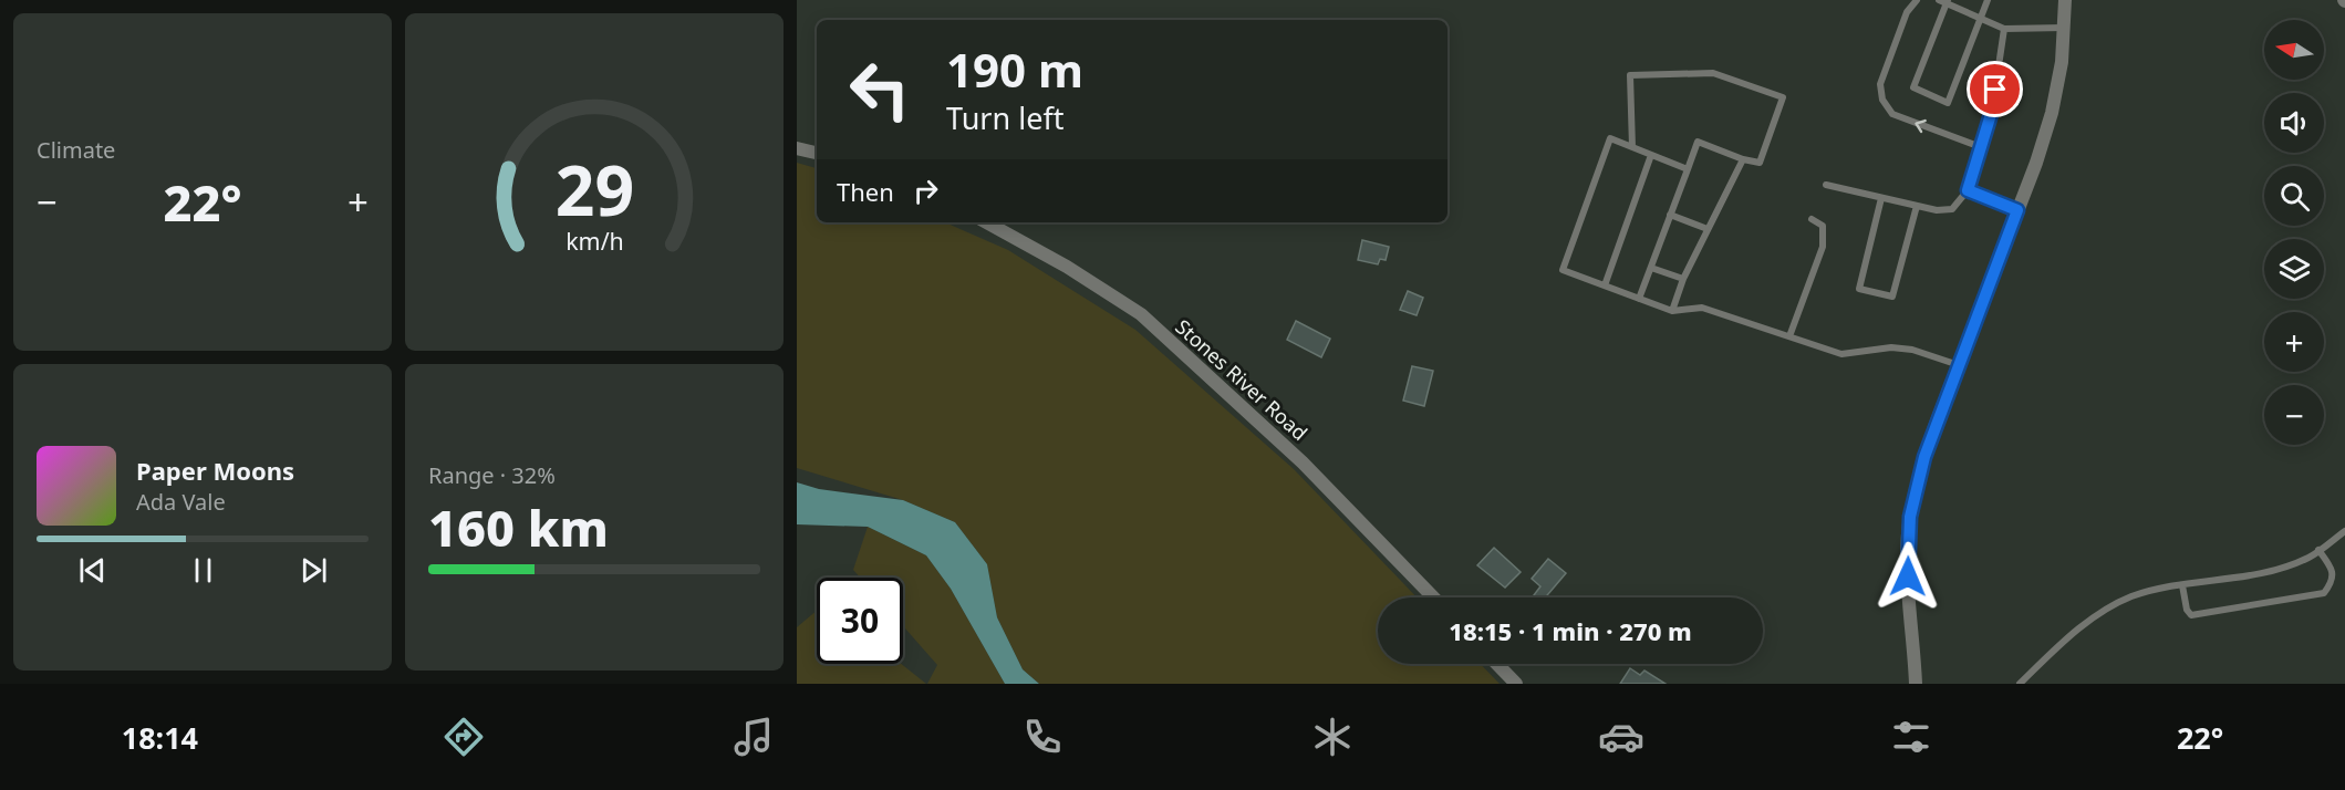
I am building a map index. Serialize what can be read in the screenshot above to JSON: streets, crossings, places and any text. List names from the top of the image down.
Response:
{
  "streets": {
    "street": ["Stones River Road"]
  },
  "north": "left",
  "page": {
    "tile": [
      "Climate",
      ["Range · 32%", "160 km"]
    ],
    "map_buttons": ["+", "−"],
    "turn": ["190 m", "Turn left"],
    "then": "Then",
    "heat": ["−", "22°", "+"],
    "song": ["Paper Moons", "Ada Vale"],
    "limit": "30",
    "trip": "18:15 · 1 min · 270 m",
    "tabs": ["18:14", "22°"],
    "gauge": ["29", "km/h"]
  }
}
